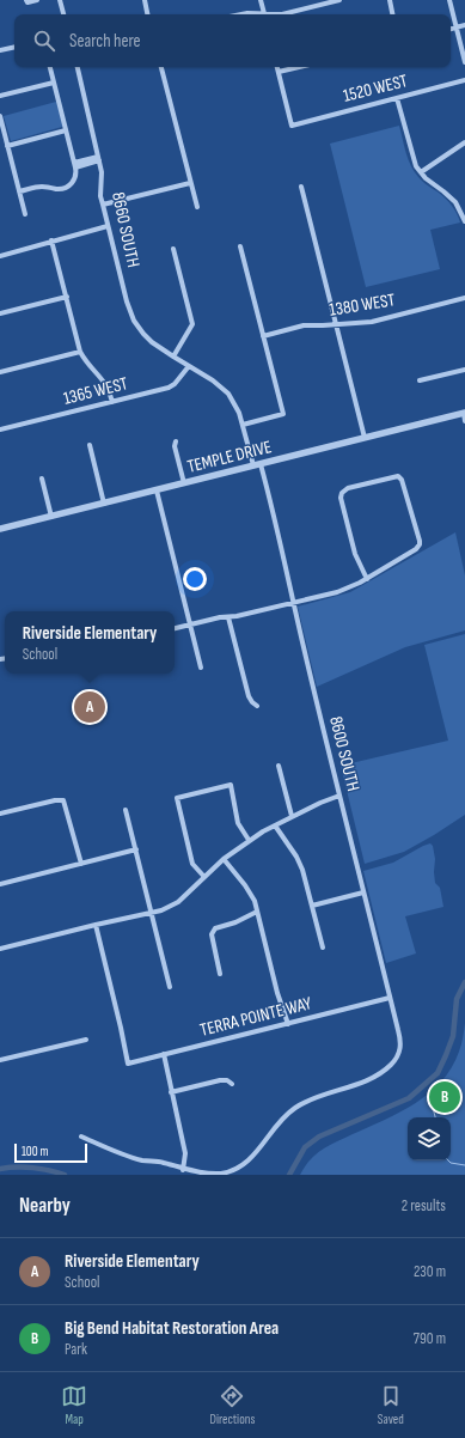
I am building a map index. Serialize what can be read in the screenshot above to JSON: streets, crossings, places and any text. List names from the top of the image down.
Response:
{
  "streets": {
    "street": [
      "1520 WEST",
      "8660 SOUTH",
      "1380 WEST",
      "1365 WEST",
      "TEMPLE DRIVE",
      "8600 SOUTH",
      "TERRA POINTE WAY"
    ]
  },
  "crossings": [
    ["8660 SOUTH", "1365 WEST"],
    ["8660 SOUTH", "TEMPLE DRIVE"],
    ["TEMPLE DRIVE", "8600 SOUTH"],
    ["8600 SOUTH", "TERRA POINTE WAY"]
  ],
  "scale_bar": "100 m",
  "page": {
    "search": "Search here",
    "popup": ["Riverside Elementary", "School"],
    "pins": ["A", "B"],
    "scale": "100 m",
    "heading": ["Nearby", "2 results"],
    "list": [
      {
        "mark": "A",
        "name": "Riverside Elementary",
        "note": "School",
        "value": "230 m"
      },
      {
        "mark": "B",
        "name": "Big Bend Habitat Restoration Area",
        "note": "Park",
        "value": "790 m"
      }
    ],
    "nav": ["Map", "Directions", "Saved"]
  }
}
